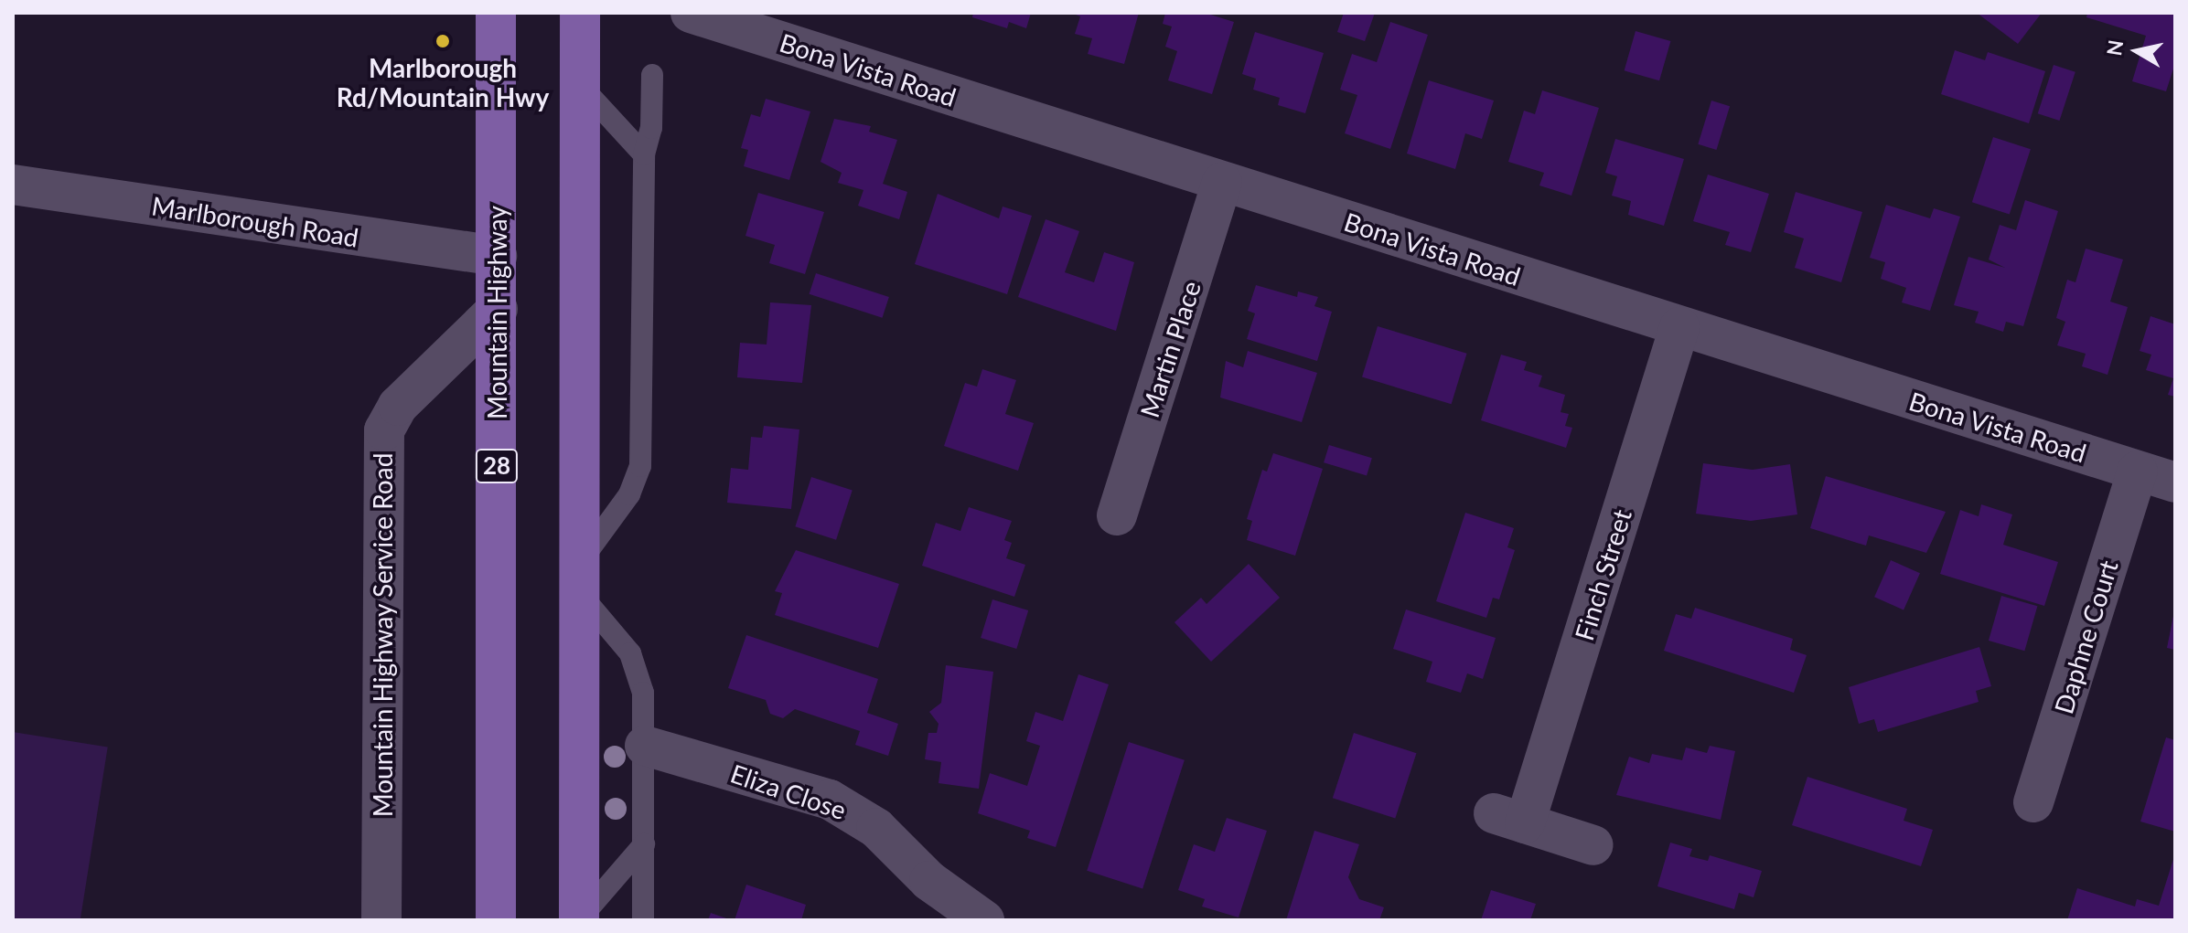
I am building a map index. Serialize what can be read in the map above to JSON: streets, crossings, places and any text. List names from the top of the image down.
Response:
{
  "streets": {
    "main road": ["Mountain Highway", "28"],
    "street": [
      "Bona Vista Road",
      "Marlborough Road",
      "Martin Place",
      "Finch Street",
      "Mountain Highway Service Road",
      "Daphne Court",
      "Eliza Close"
    ]
  },
  "crossings": [
    ["Bona Vista Road", "Martin Place"],
    ["Bona Vista Road", "Finch Street"],
    ["Bona Vista Road", "Daphne Court"],
    ["Marlborough Road", "Mountain Highway"],
    ["Mountain Highway", "Mountain Highway Service Road"]
  ],
  "places": ["Marlborough Rd/Mountain Hwy"],
  "north": "left"
}
